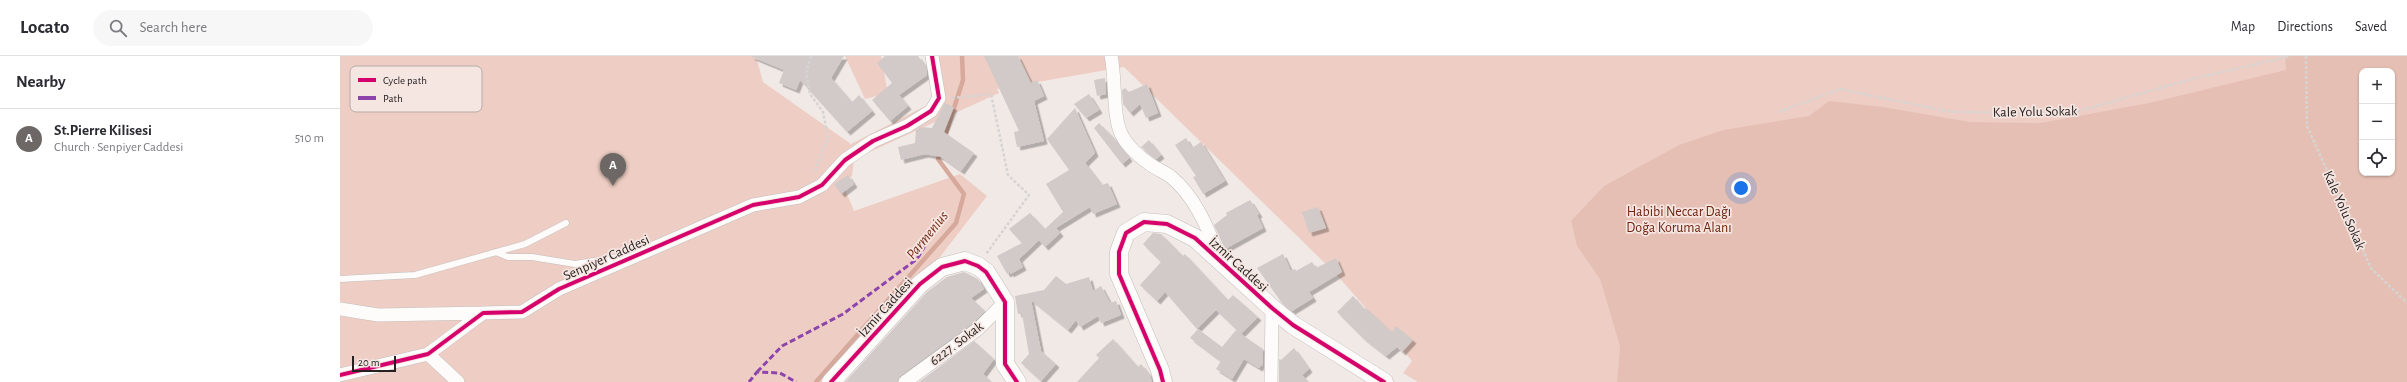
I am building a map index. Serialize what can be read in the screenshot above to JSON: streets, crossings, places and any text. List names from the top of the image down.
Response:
{
  "streets": {
    "street": ["Senpiyer Caddesi", "İzmir Caddesi", "6227. Sokak"],
    "path": ["Kale Yolu Sokak"]
  },
  "water": ["Parmenius"],
  "parks": ["Habibi Neccar Dağı Doğa Koruma Alanı"],
  "legend": ["Cycle path", "Path"],
  "scale_bar": "20 m",
  "page": {
    "header": "Locato",
    "search": "Search here",
    "nav": ["Map", "Directions", "Saved"],
    "heading": "Nearby",
    "map_buttons": ["+", "−"],
    "list": [
      {
        "mark": "A",
        "name": "St.Pierre Kilisesi",
        "note": "Church · Senpiyer Caddesi",
        "value": "510 m"
      }
    ],
    "pins": "A",
    "scale": "20 m"
  }
}
